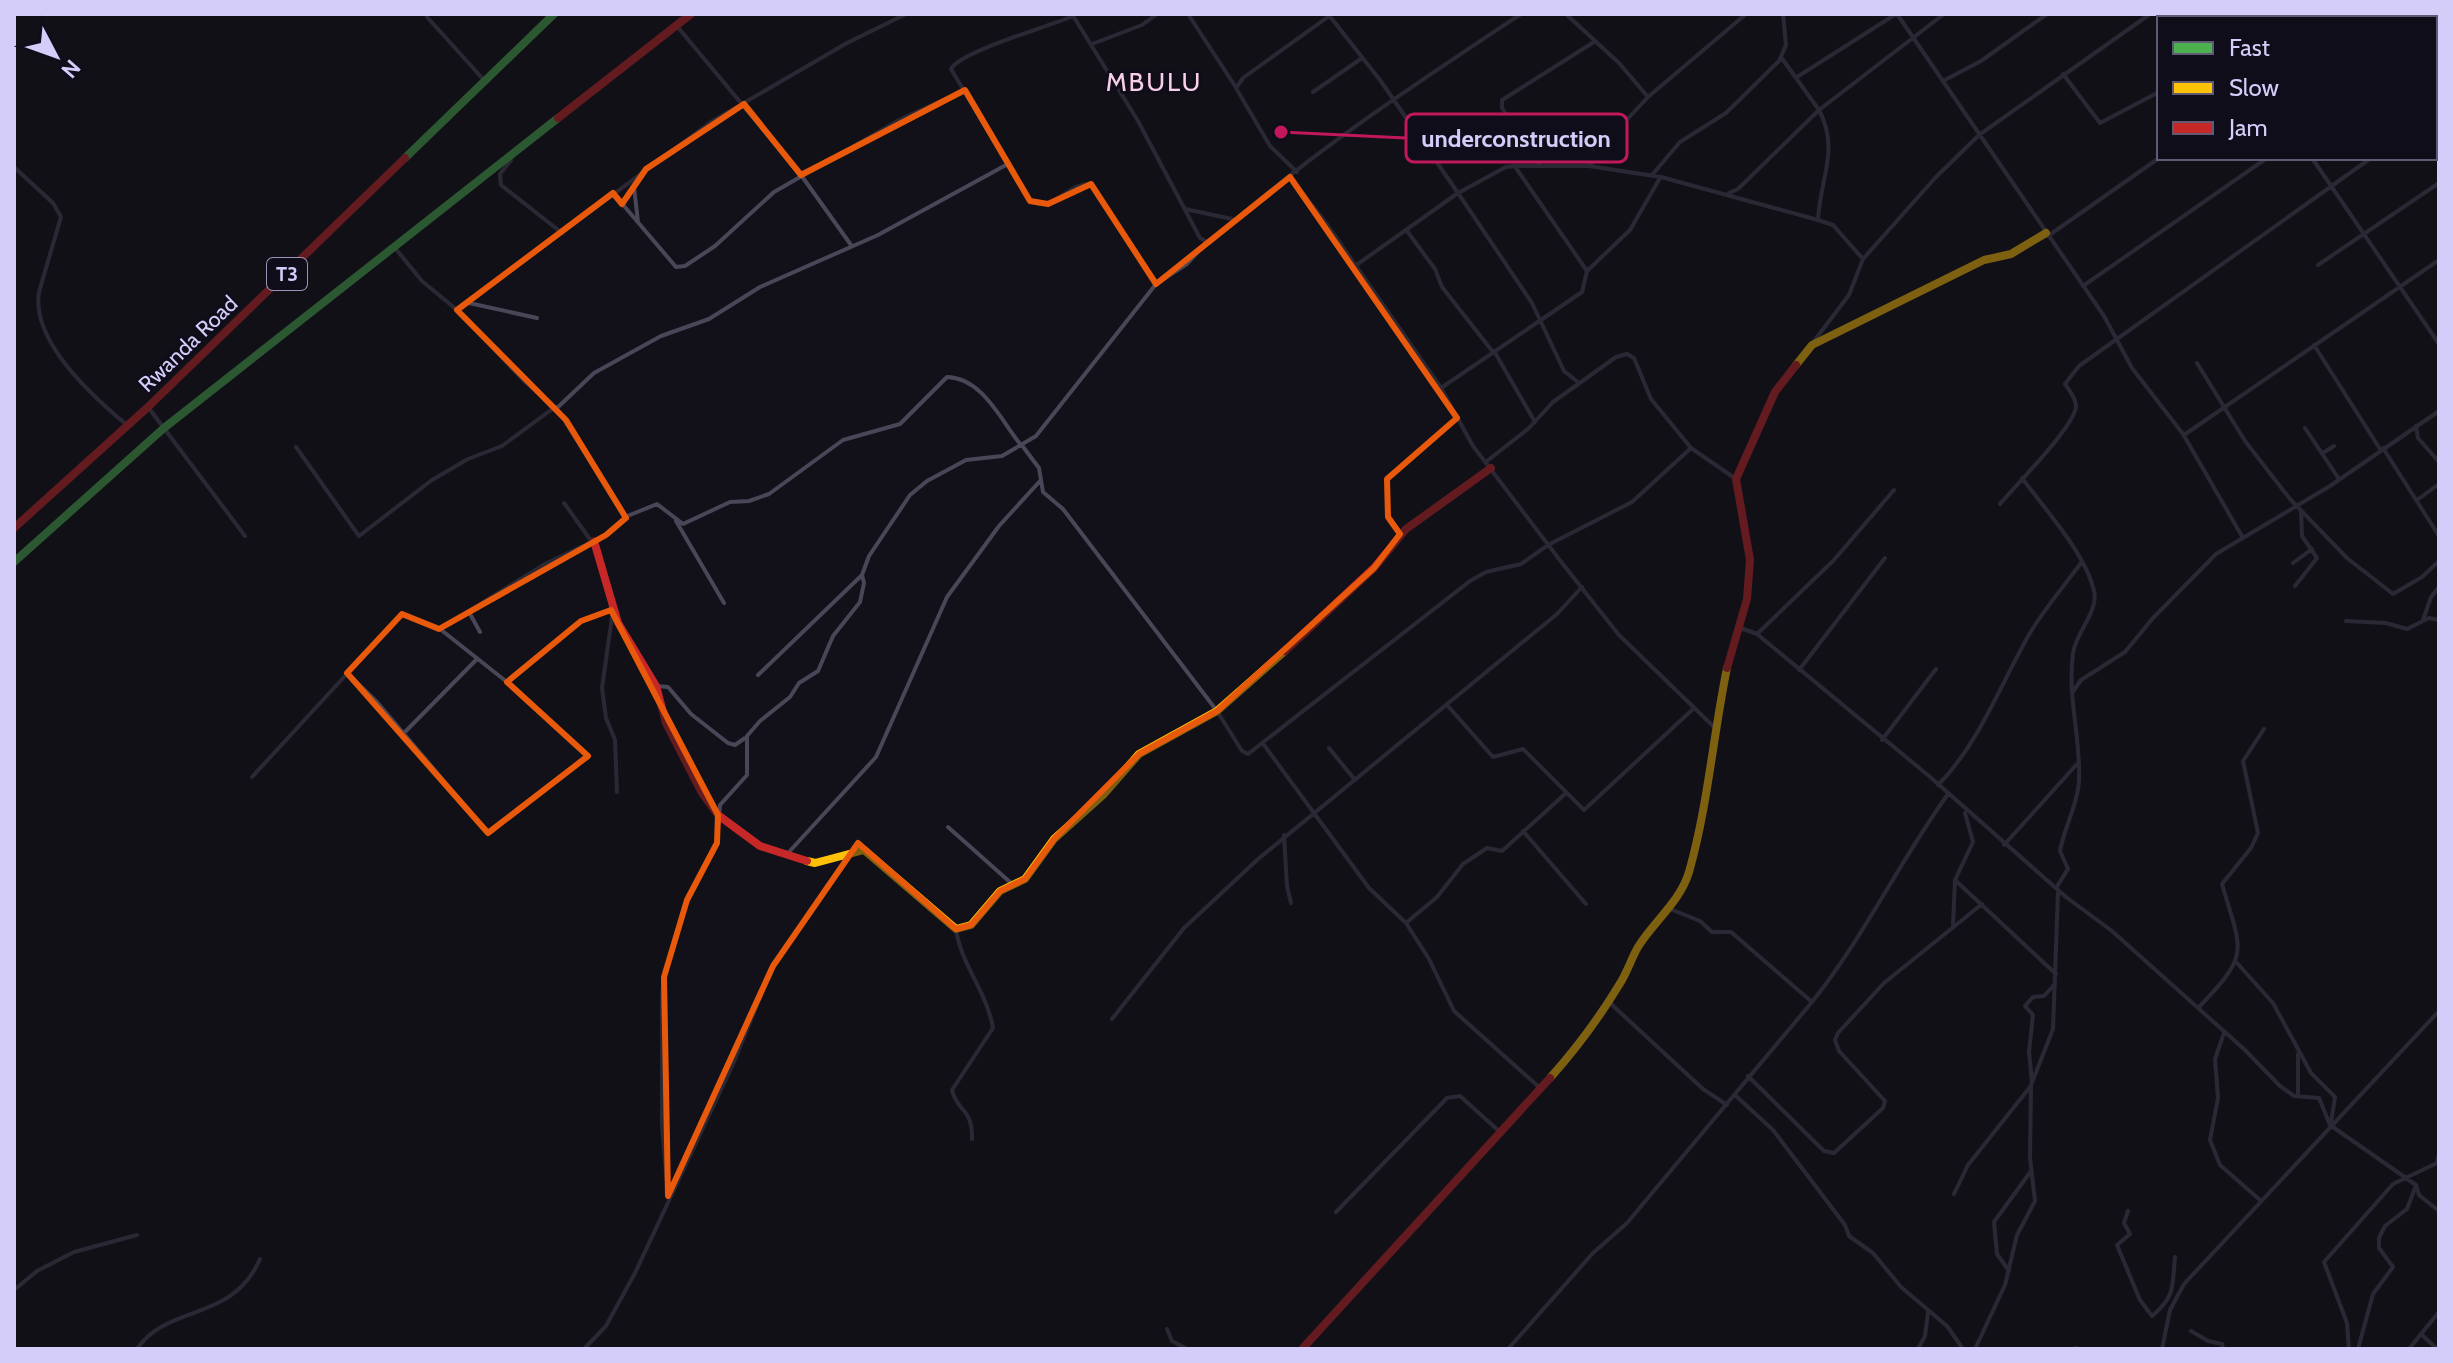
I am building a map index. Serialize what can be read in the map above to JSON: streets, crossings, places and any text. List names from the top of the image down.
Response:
{
  "streets": {
    "main road": ["T3", "Rwanda Road"]
  },
  "districts": ["MBULU"],
  "places": ["underconstruction"],
  "legend": ["Fast", "Slow", "Jam"],
  "north": "bottom right"
}
